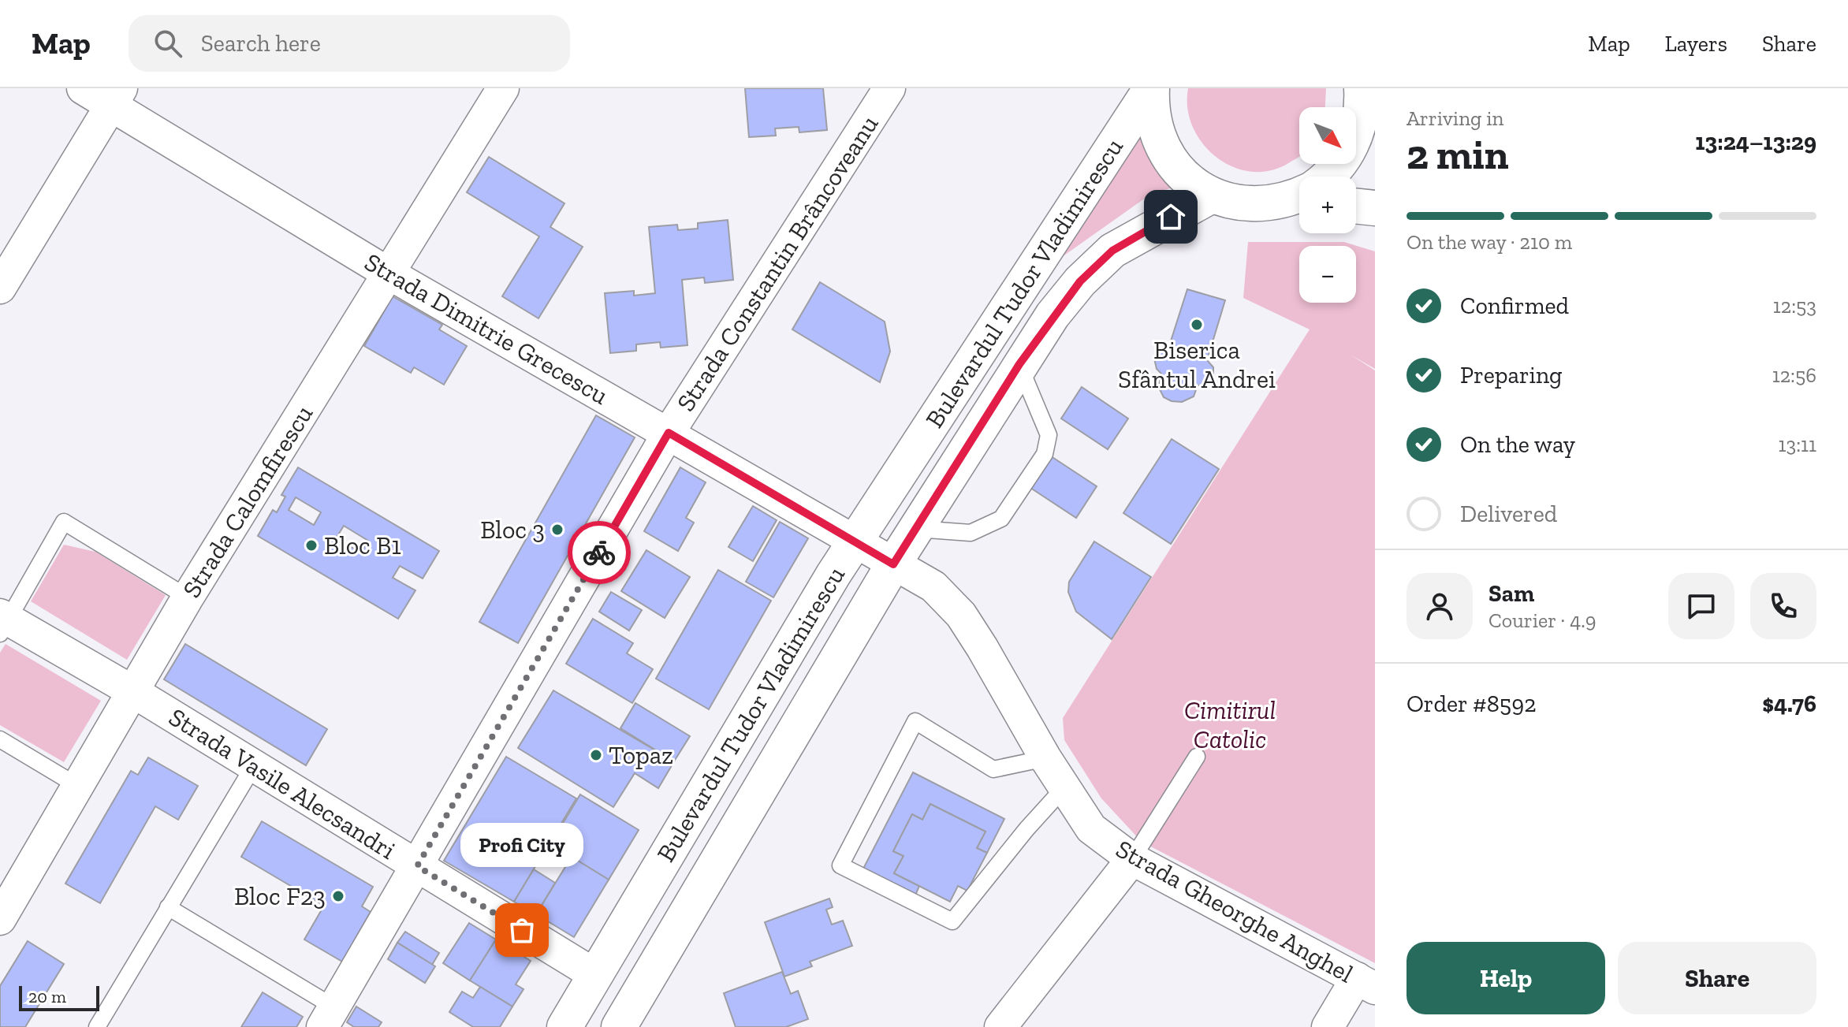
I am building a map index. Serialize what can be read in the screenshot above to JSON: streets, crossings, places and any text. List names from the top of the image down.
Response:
{
  "streets": {
    "main road": ["Bulevardul Tudor Vladimirescu"],
    "street": [
      "Strada Constantin Brâncoveanu",
      "Strada Dimitrie Grecescu",
      "Strada Calomfirescu",
      "Strada Vasile Alecsandri",
      "Strada Gheorghe Anghel"
    ]
  },
  "crossings": [
    ["Strada Constantin Brâncoveanu", "Strada Dimitrie Grecescu"],
    ["Strada Constantin Brâncoveanu", "Strada Vasile Alecsandri"],
    ["Bulevardul Tudor Vladimirescu", "Strada Dimitrie Grecescu"],
    ["Bulevardul Tudor Vladimirescu", "Strada Vasile Alecsandri"],
    ["Bulevardul Tudor Vladimirescu", "Strada Gheorghe Anghel"],
    ["Strada Dimitrie Grecescu", "Strada Calomfirescu"],
    ["Strada Dimitrie Grecescu", "Strada Gheorghe Anghel"],
    ["Strada Calomfirescu", "Strada Vasile Alecsandri"]
  ],
  "parks": ["Cimitirul Catolic"],
  "places": [
    "Biserica Sfântul Andrei",
    "Bloc 3",
    "Bloc B1",
    "Topaz",
    "Bloc F23",
    "Profi City"
  ],
  "scale_bar": "20 m",
  "north": "bottom right",
  "page": {
    "header": "Map",
    "search": "Search here",
    "nav": ["Map", "Layers", "Share"],
    "heading": ["2 min", "Arriving in", "13:24–13:29"],
    "panel": [
      "Sam",
      "Courier · 4.9",
      "Order #8592",
      "$4.76"
    ],
    "map_buttons": ["+", "−"],
    "bar": "On the way · 210 m",
    "list": [
      ["Confirmed", "12:53"],
      ["Preparing", "12:56"],
      ["On the way", "13:11"],
      "Delivered"
    ],
    "bubble": "Profi City",
    "buttons": ["Help", "Share"],
    "scale": "20 m"
  }
}
